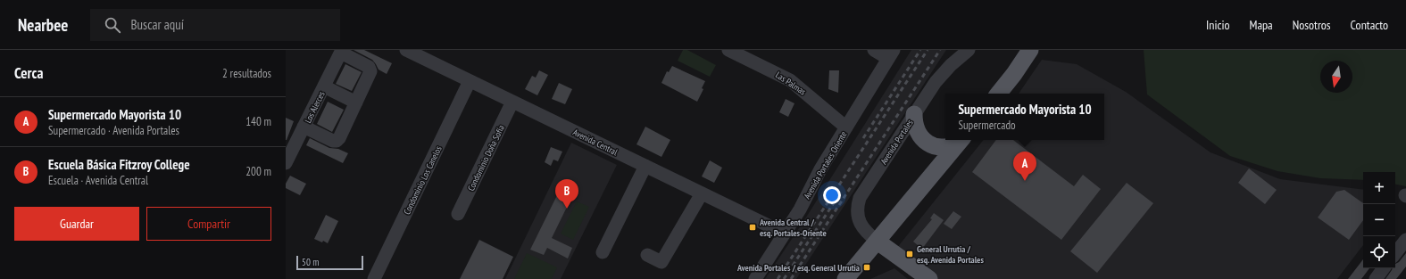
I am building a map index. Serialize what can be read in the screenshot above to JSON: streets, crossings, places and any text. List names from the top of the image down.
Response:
{
  "streets": {
    "street": [
      "Las Palmas",
      "Los Alerces",
      "Avenida Central",
      "Avenida Portales",
      "Condominio Doña Sofía",
      "Avenida Portales Oriente",
      "Condominio Los Canelos"
    ]
  },
  "crossings": [
    ["Las Palmas", "Avenida Portales Oriente"],
    ["Avenida Central", "Condominio Doña Sofía"],
    ["Avenida Central", "Avenida Portales Oriente"],
    ["Avenida Central", "Condominio Los Canelos"]
  ],
  "places": {
    "transit": ["Avenida Central / esq. Portales-Oriente", "General Urrutia / esq. Avenida Portales", "Avenida Portales / esq. General Urrutia"]
  },
  "scale_bar": "50 m",
  "north": "bottom",
  "page": {
    "header": "Nearbee",
    "search": "Buscar aquí",
    "nav": [
      "Inicio",
      "Mapa",
      "Nosotros",
      "Contacto"
    ],
    "heading": ["Cerca", "2 resultados"],
    "popup": ["Supermercado Mayorista 10", "Supermercado"],
    "list": [
      {
        "mark": "A",
        "name": "Supermercado Mayorista 10",
        "note": "Supermercado · Avenida Portales",
        "value": "140 m"
      },
      {
        "mark": "B",
        "name": "Escuela Básica Fitzroy College",
        "note": "Escuela · Avenida Central",
        "value": "200 m"
      }
    ],
    "pins": ["A", "B"],
    "map_buttons": ["+", "−"],
    "buttons": ["Guardar", "Compartir"],
    "scale": "50 m"
  }
}
